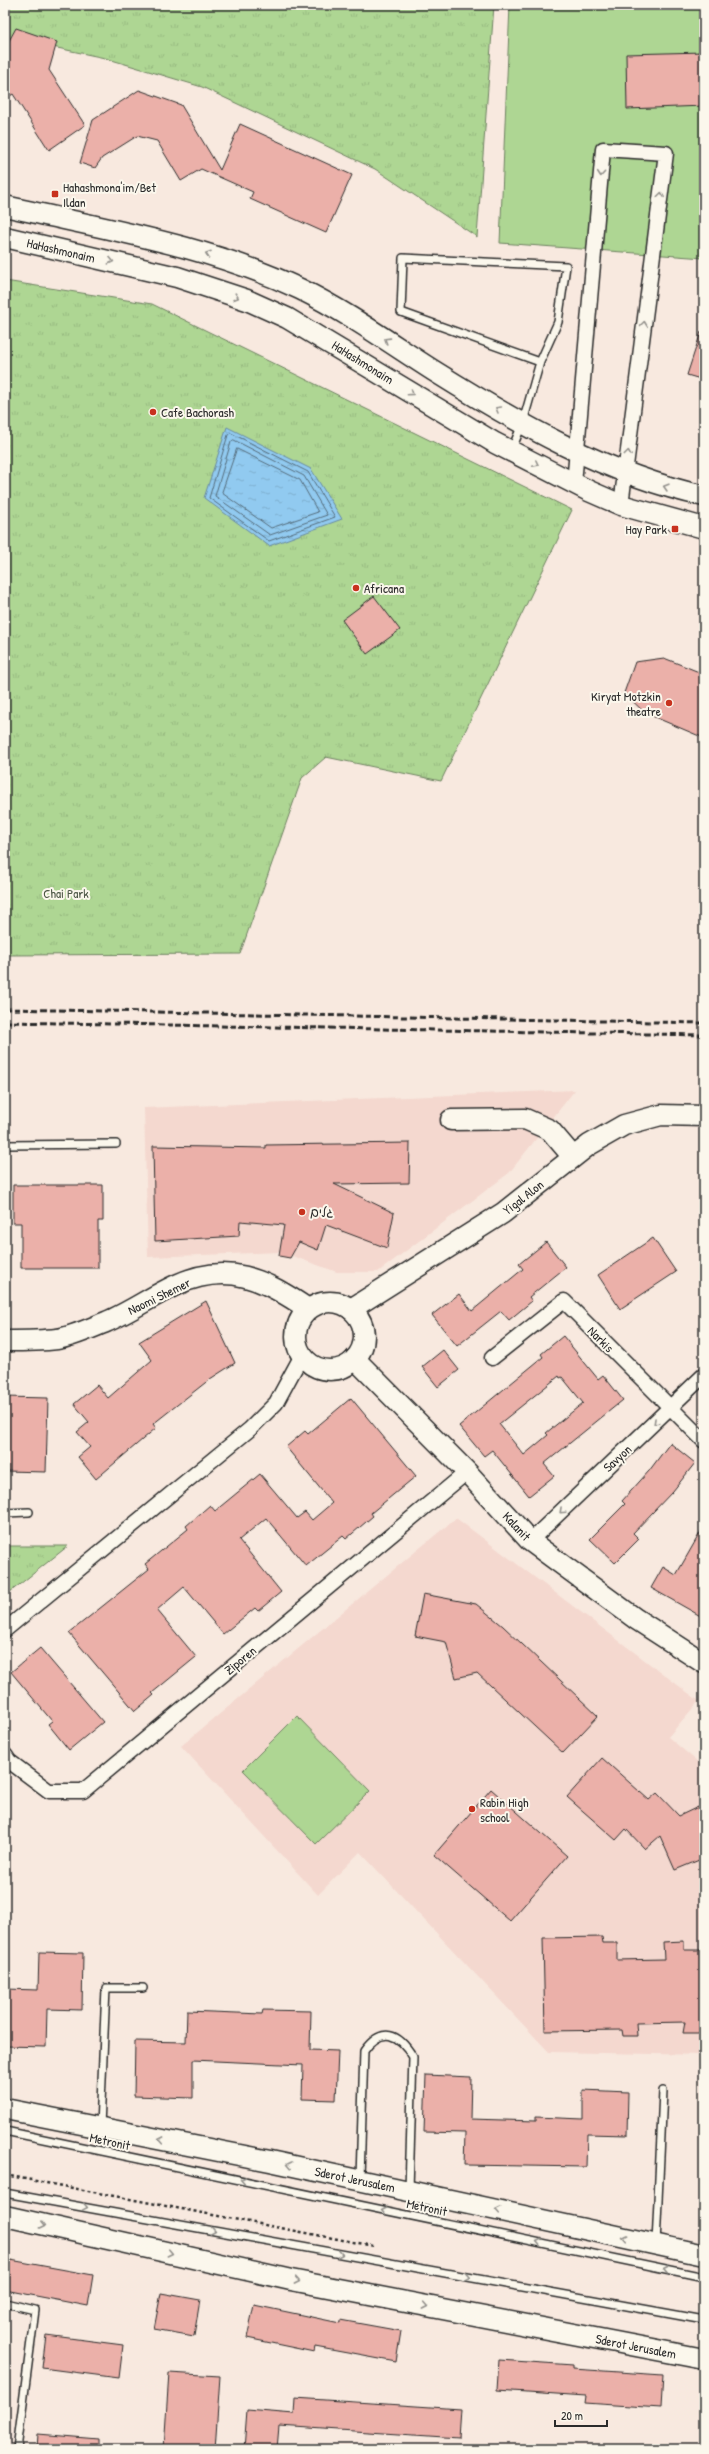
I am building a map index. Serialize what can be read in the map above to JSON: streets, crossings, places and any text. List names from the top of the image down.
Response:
{
  "streets": {
    "street": [
      "HaHashmonaim",
      "Yigal Alon",
      "Naomi Shemer",
      "Narkis",
      "Savyon",
      "Kalanit",
      "Ziporen",
      "Sderot Jerusalem"
    ],
    "lane": ["Metronit"]
  },
  "crossings": [
    ["Yigal Alon", "Naomi Shemer"],
    ["Yigal Alon", "Kalanit"],
    ["Naomi Shemer", "Kalanit"],
    ["Narkis", "Savyon"],
    ["Savyon", "Kalanit"],
    ["Kalanit", "Ziporen"]
  ],
  "one_way": ["Savyon"],
  "parks": ["Chai Park"],
  "places": {
    "transit": ["Hahashmona'im/Bet Ildan", "Hay Park"],
    "other": [
      "Cafe Bachorash",
      "Africana",
      "Kiryat Motzkin theatre",
      "גלים",
      "Rabin High school"
    ]
  },
  "scale_bar": "20 m"
}
